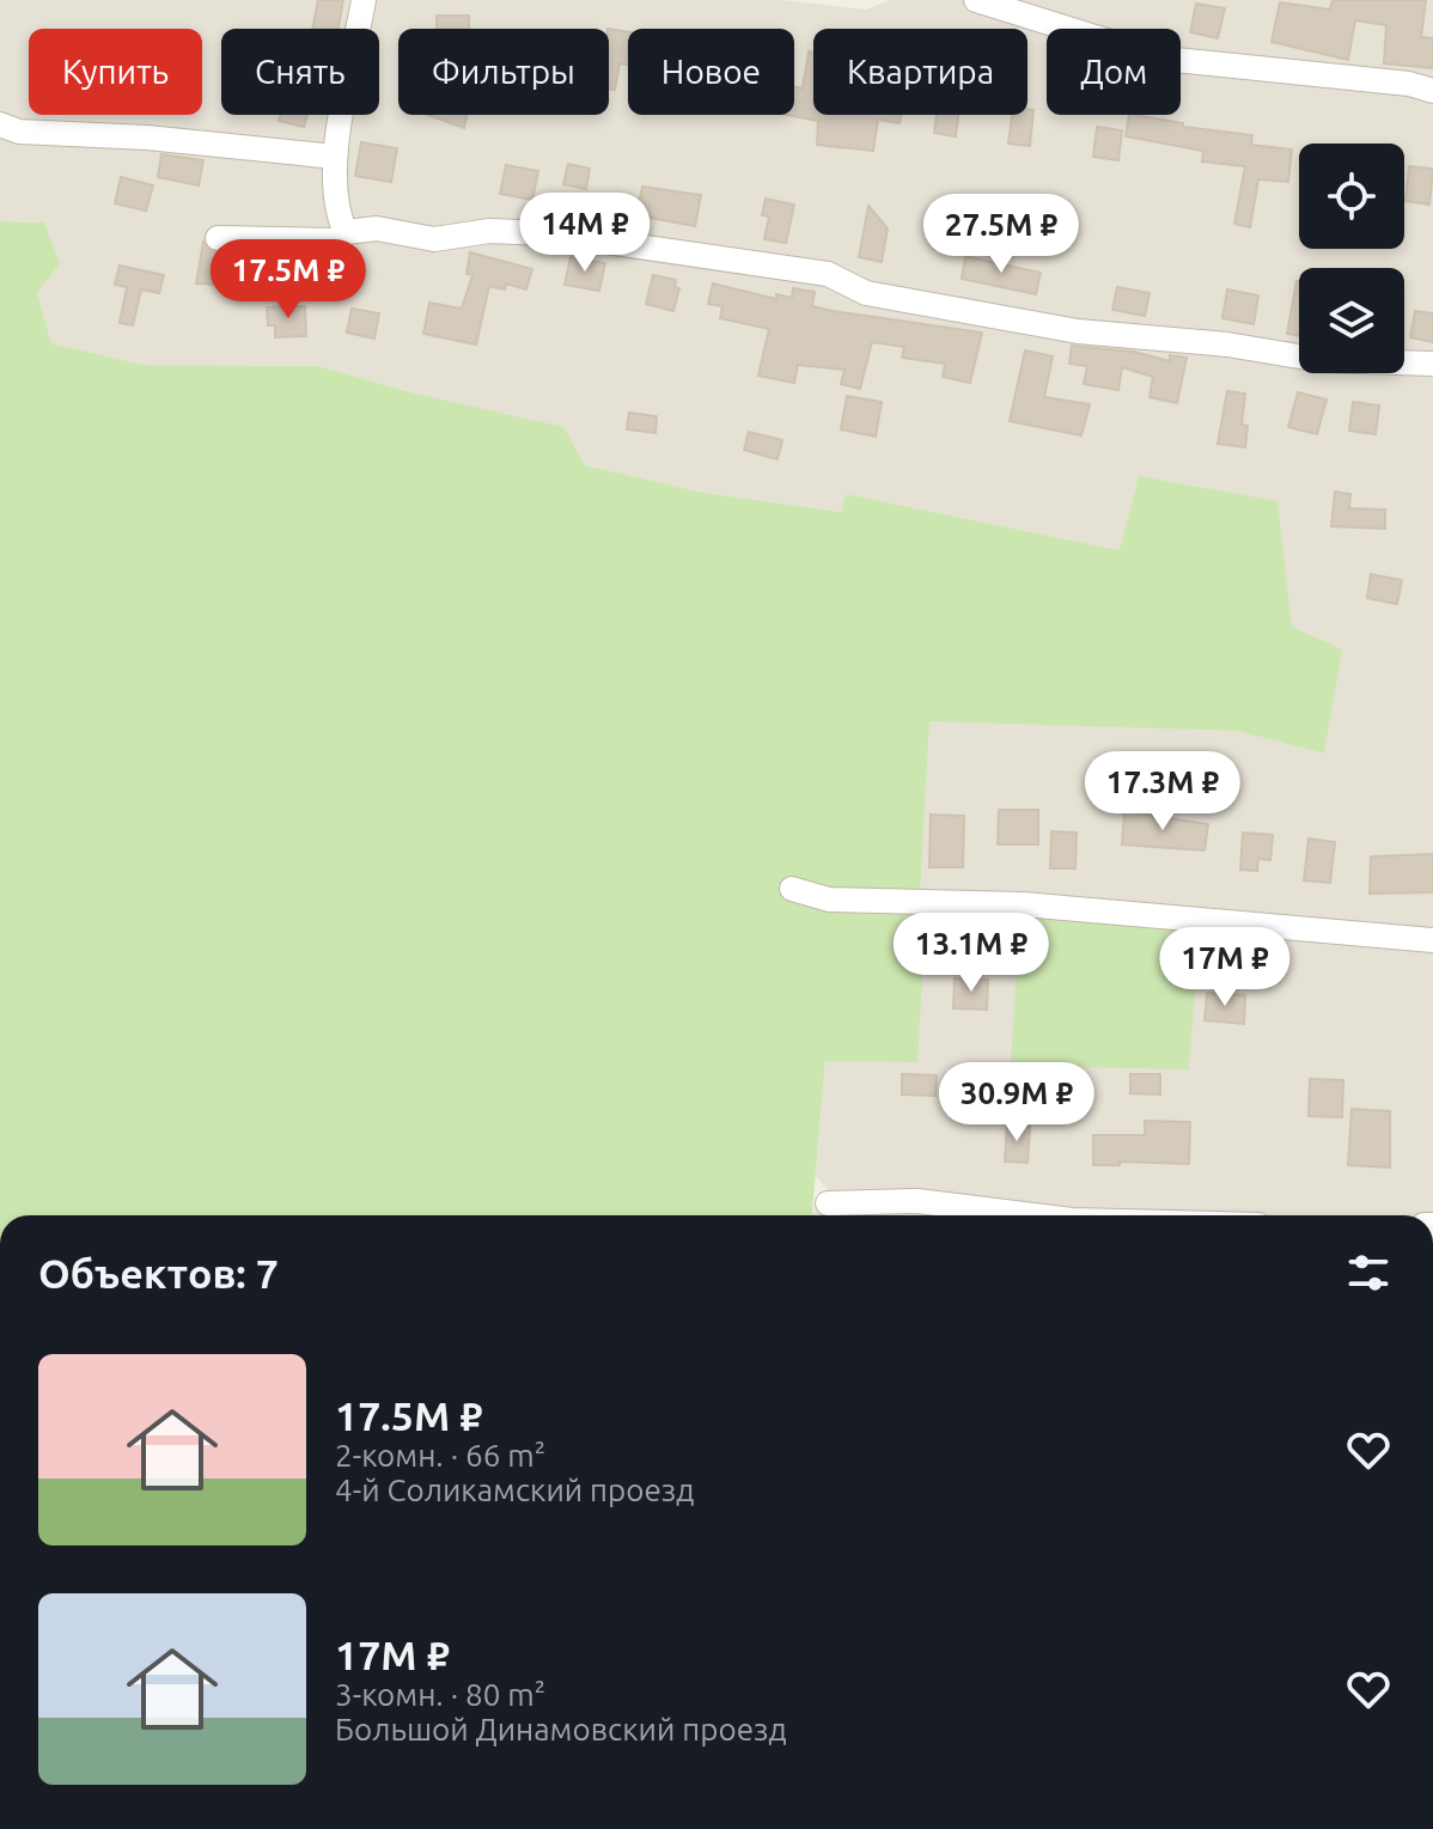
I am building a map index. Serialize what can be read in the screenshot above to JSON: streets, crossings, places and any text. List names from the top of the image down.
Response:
{
  "page": {
    "chip": [
      "Купить",
      "Снять",
      "Фильтры",
      "Новое",
      "Квартира",
      "Дом"
    ],
    "price": [
      "14M ₽",
      "27.5M ₽",
      "17.5M ₽",
      "17.3M ₽",
      "13.1M ₽",
      "17M ₽",
      "30.9M ₽"
    ],
    "heading": "Объектов: 7",
    "list": [
      {
        "name": "17.5M ₽",
        "note": "2-комн. · 66 m² · 4-й Соликамский проезд"
      },
      {
        "name": "17M ₽",
        "note": "3-комн. · 80 m² · Большой Динамовский проезд"
      }
    ]
  }
}
